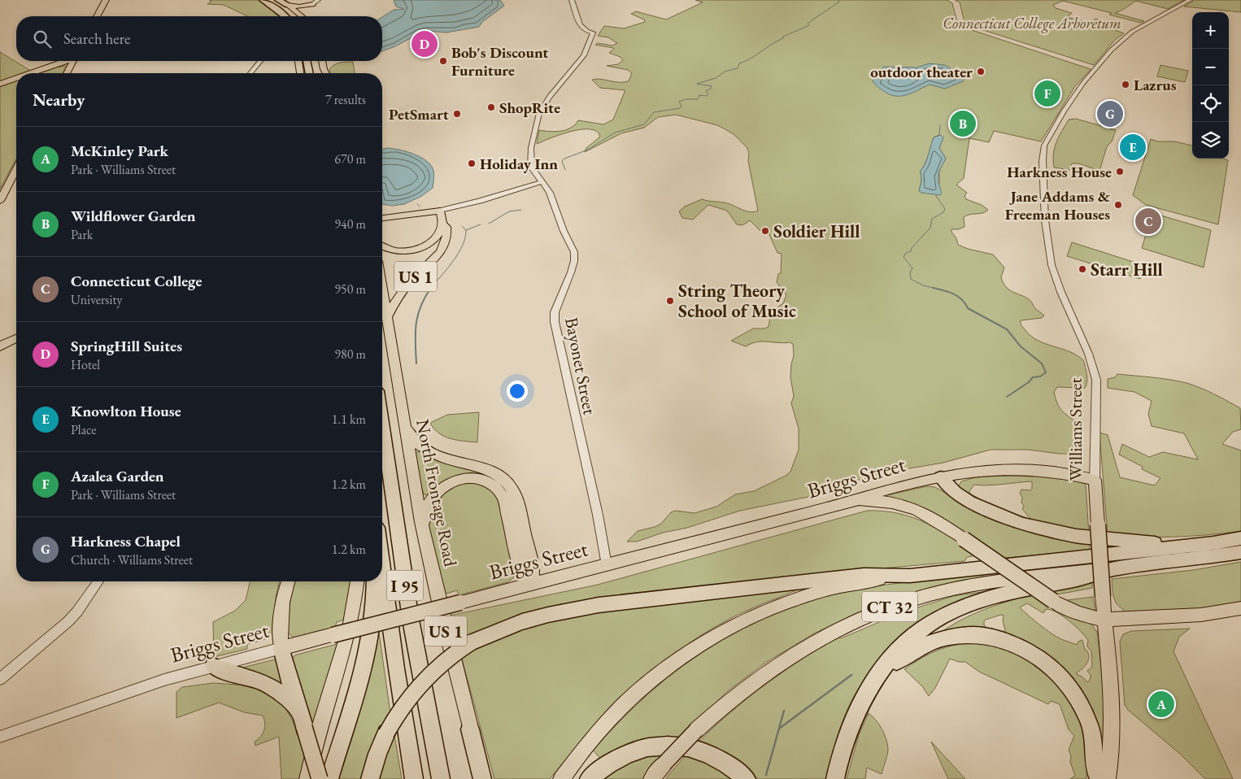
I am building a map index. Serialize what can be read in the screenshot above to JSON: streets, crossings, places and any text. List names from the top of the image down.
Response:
{
  "streets": {
    "highway": ["US 1", "I 95", "CT 32"],
    "main road": ["Williams Street", "Briggs Street", "North Frontage Road"],
    "street": ["Bayonet Street"]
  },
  "crossings": [
    ["US 1", "North Frontage Road"],
    ["Bayonet Street", "Briggs Street"],
    ["Williams Street", "Briggs Street"]
  ],
  "parks": ["Connecticut College Arboretum"],
  "places": [
    "Bob's Discount Furniture",
    "outdoor theater",
    "Lazrus",
    "ShopRite",
    "PetSmart",
    "Holiday Inn",
    "Harkness House",
    "Jane Addams & Freeman Houses",
    "Soldier Hill",
    "Starr Hill",
    "String Theory School of Music"
  ],
  "page": {
    "map_buttons": ["+", "−"],
    "search": "Search here",
    "pins": [
      "D",
      "F",
      "G",
      "B",
      "E",
      "C",
      "A"
    ],
    "heading": ["Nearby", "7 results"],
    "list": [
      {
        "mark": "A",
        "name": "McKinley Park",
        "note": "Park · Williams Street",
        "value": "670 m"
      },
      {
        "mark": "B",
        "name": "Wildflower Garden",
        "note": "Park",
        "value": "940 m"
      },
      {
        "mark": "C",
        "name": "Connecticut College",
        "note": "University",
        "value": "950 m"
      },
      {
        "mark": "D",
        "name": "SpringHill Suites",
        "note": "Hotel",
        "value": "980 m"
      },
      {
        "mark": "E",
        "name": "Knowlton House",
        "note": "Place",
        "value": "1.1 km"
      },
      {
        "mark": "F",
        "name": "Azalea Garden",
        "note": "Park · Williams Street",
        "value": "1.2 km"
      },
      {
        "mark": "G",
        "name": "Harkness Chapel",
        "note": "Church · Williams Street",
        "value": "1.2 km"
      }
    ]
  }
}
